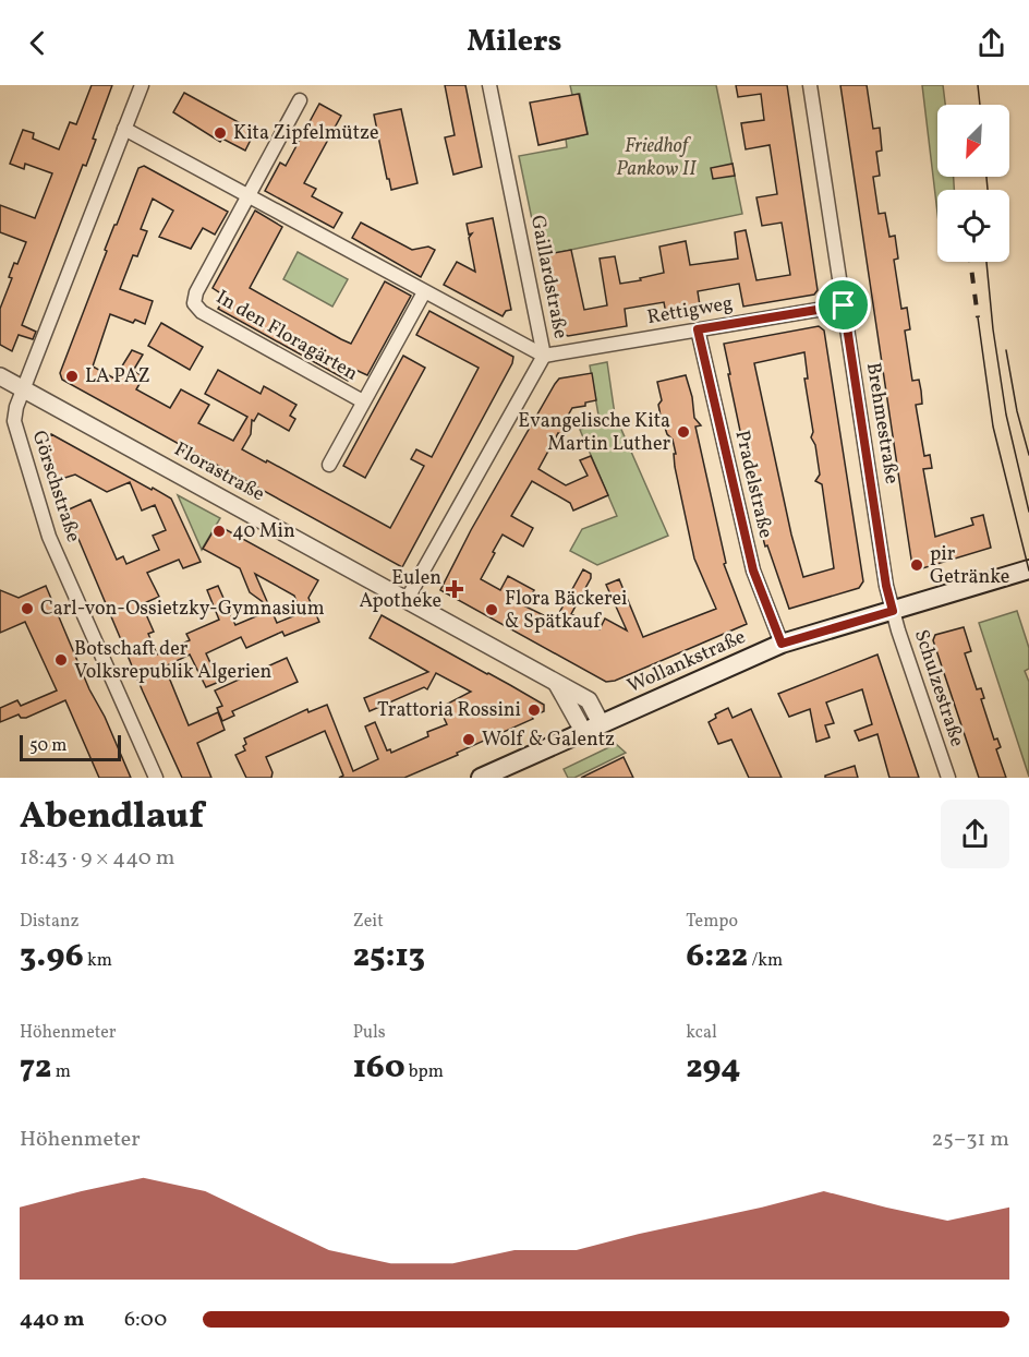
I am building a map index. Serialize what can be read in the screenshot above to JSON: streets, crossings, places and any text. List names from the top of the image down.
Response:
{
  "streets": {
    "main road": ["Wollankstraße"],
    "street": [
      "Gaillardstraße",
      "Rettigweg",
      "In den Floragärten",
      "Brehmestraße",
      "Florastraße",
      "Pradelstraße",
      "Görschstraße",
      "Schulzestraße"
    ]
  },
  "crossings": [
    ["Gaillardstraße", "Rettigweg"],
    ["Gaillardstraße", "Florastraße"],
    ["Rettigweg", "Brehmestraße"],
    ["Rettigweg", "Pradelstraße"],
    ["Brehmestraße", "Wollankstraße"],
    ["Brehmestraße", "Schulzestraße"],
    ["Florastraße", "Görschstraße"],
    ["Florastraße", "Wollankstraße"],
    ["Pradelstraße", "Wollankstraße"],
    ["Wollankstraße", "Schulzestraße"]
  ],
  "parks": ["Friedhof Pankow II"],
  "places": {
    "other": [
      "Kita Zipfelmütze",
      "LA PAZ",
      "Evangelische Kita Martin Luther",
      "40 Min",
      "pir Getränke",
      "Carl-von-Ossietzky-Gymnasium",
      "Flora Bäckerei & Spätkauf",
      "Botschaft der Volksrepublik Algerien",
      "Trattoria Rossini",
      "Wolf & Galentz"
    ],
    "health": ["Eulen Apotheke"]
  },
  "scale_bar": "50 m",
  "north": "bottom left",
  "page": {
    "header": "Milers",
    "scale": "50 m",
    "heading": ["Abendlauf", "18:43 · 9 × 440 m"],
    "stats": [
      ["Distanz", "3.96 km"],
      ["Zeit", "25:13"],
      ["Tempo", "6:22 /km"],
      ["Höhenmeter", "72 m"],
      ["Puls", "160 bpm"],
      ["kcal", "294"]
    ],
    "chart": ["Höhenmeter", "25–31 m"],
    "list": [
      {
        "name": "440 m",
        "note": "6:00"
      }
    ]
  }
}
